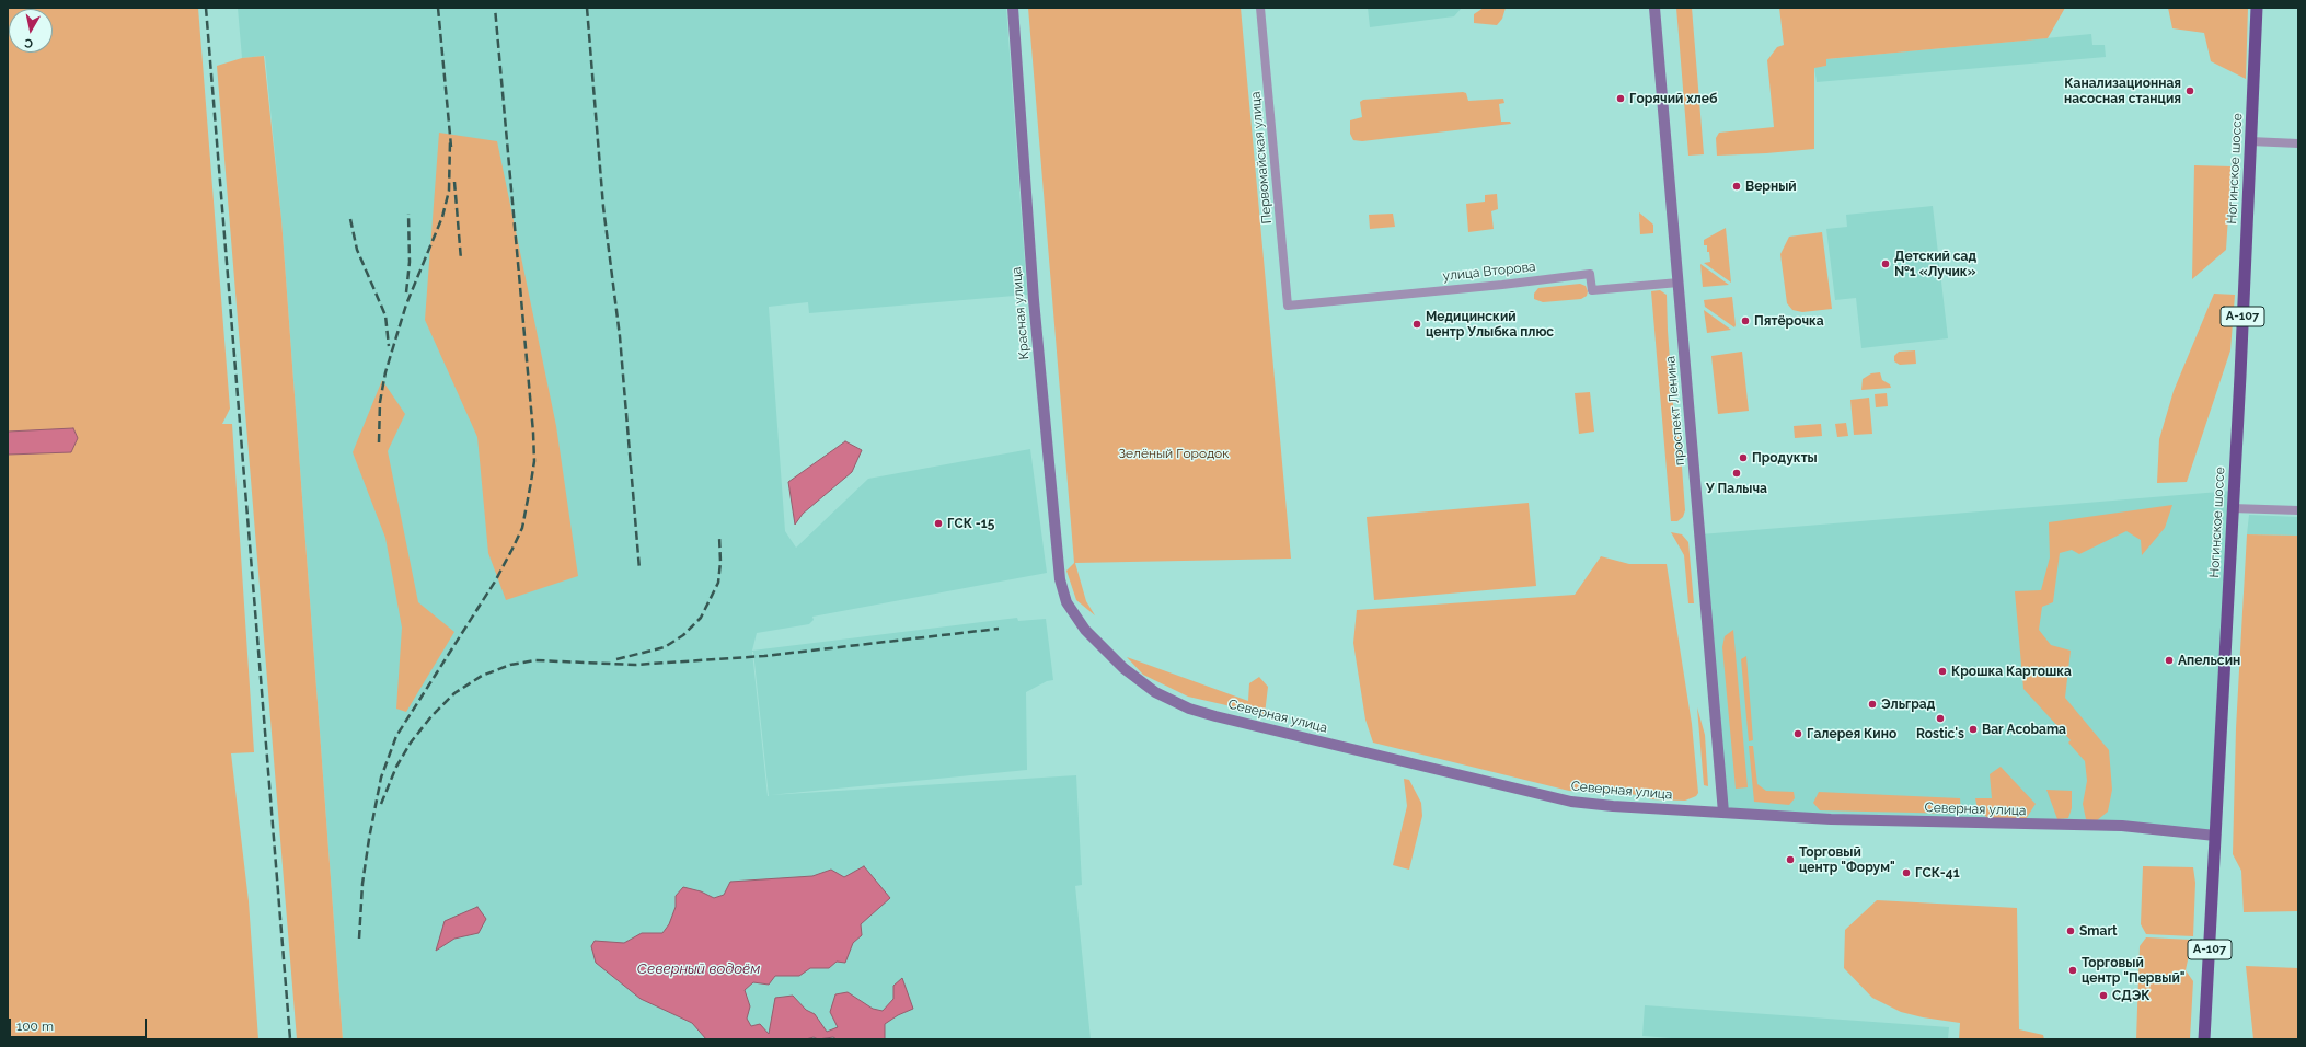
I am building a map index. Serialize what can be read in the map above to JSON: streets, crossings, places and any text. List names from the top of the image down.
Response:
{
  "streets": {
    "highway": ["Ногинское шоссе", "А-107"],
    "main road": ["Красная улица", "проспект Ленина", "Северная улица"],
    "street": ["Первомайская улица", "улица Второва"]
  },
  "crossings": [
    ["Первомайская улица", "улица Второва"],
    ["Ногинское шоссе", "Северная улица"],
    ["улица Второва", "проспект Ленина"],
    ["Красная улица", "Северная улица"],
    ["проспект Ленина", "Северная улица"]
  ],
  "water": ["Северный водоём"],
  "parks": ["Зелёный Городок"],
  "places": [
    "Канализационная насосная станция",
    "Горячий хлеб",
    "Верный",
    "Детский сад №1 «Лучик»",
    "Пятёрочка",
    "Медицинский центр Улыбка плюс",
    "Продукты",
    "У Палыча",
    "ГСК -15",
    "Апельсин",
    "Крошка Картошка",
    "Эльград",
    "Rostic's",
    "Bar Acobama",
    "Галерея Кино",
    "Торговый центр \"Форум\"",
    "ГСК-41",
    "Smart",
    "Торговый центр \"Первый\"",
    "СДЭК"
  ],
  "scale_bar": "100 m",
  "north": "bottom"
}
